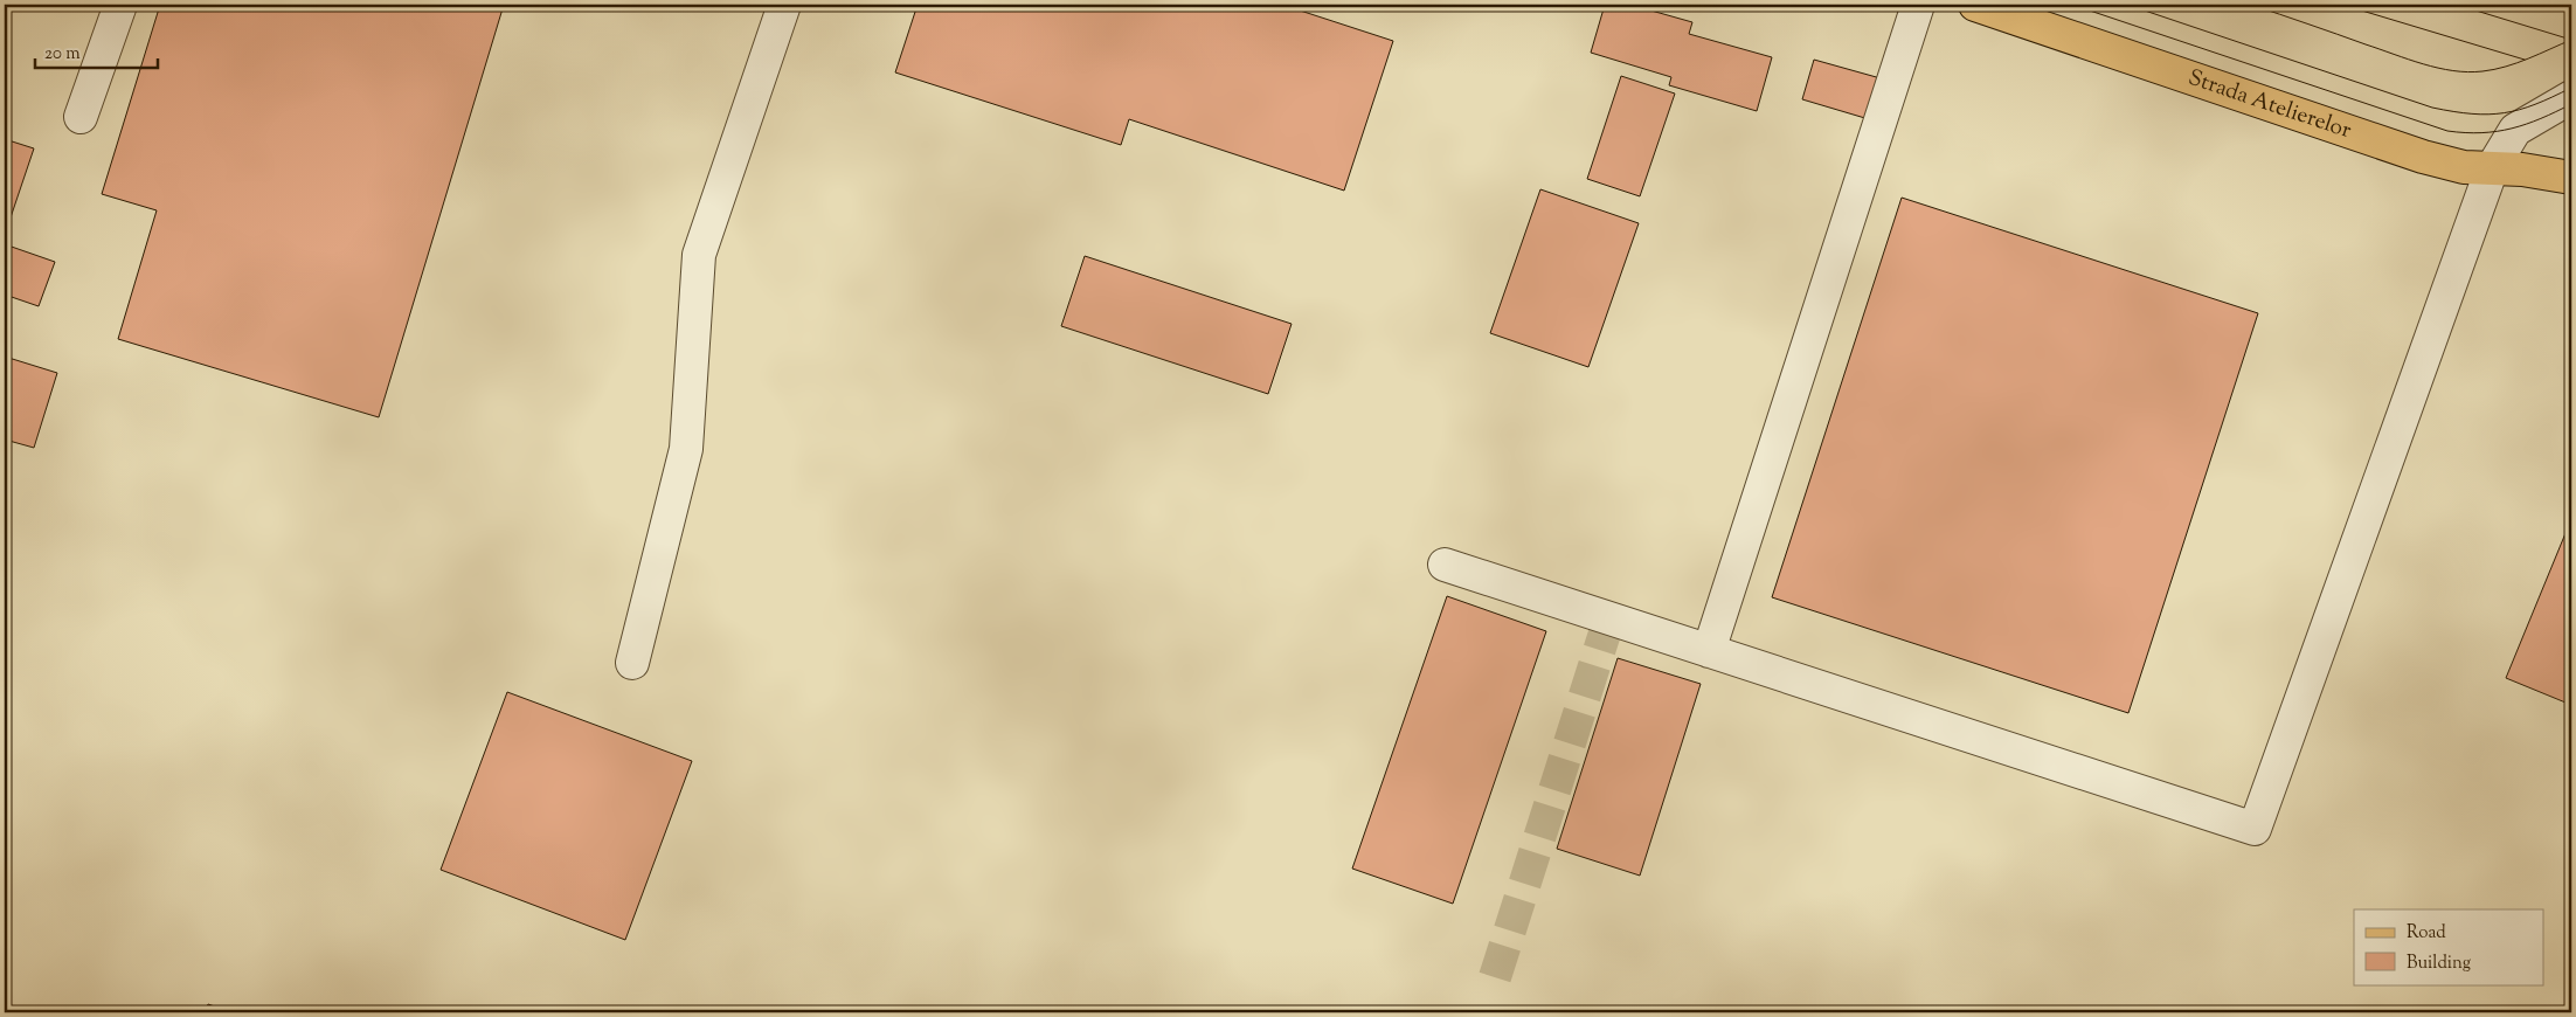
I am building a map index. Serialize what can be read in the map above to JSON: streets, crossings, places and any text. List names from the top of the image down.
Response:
{
  "streets": {
    "main road": ["Strada Atelierelor"]
  },
  "legend": ["Road", "Building"],
  "scale_bar": "20 m"
}
